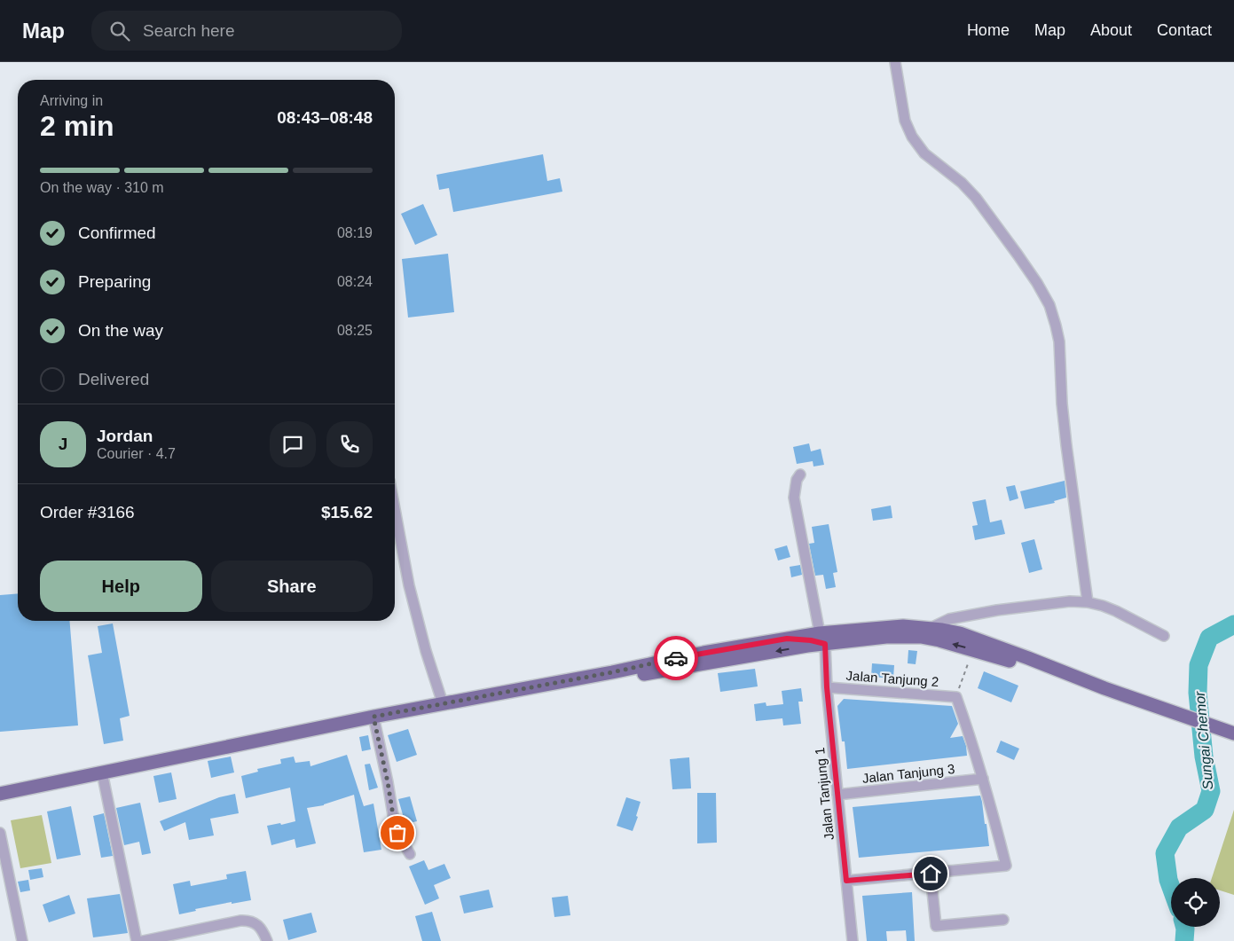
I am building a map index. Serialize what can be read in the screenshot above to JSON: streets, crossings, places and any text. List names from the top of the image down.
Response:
{
  "streets": {
    "street": ["Jalan Tanjung 2", "Jalan Tanjung 3", "Jalan Tanjung 1"]
  },
  "crossings": [
    ["Jalan Tanjung 2", "Jalan Tanjung 1"],
    ["Jalan Tanjung 3", "Jalan Tanjung 1"]
  ],
  "water": ["Sungai Chemor"],
  "page": {
    "header": "Map",
    "search": "Search here",
    "nav": [
      "Home",
      "Map",
      "About",
      "Contact"
    ],
    "heading": ["2 min", "Arriving in", "08:43–08:48"],
    "panel": [
      "Jordan",
      "Courier · 4.7",
      "Order #3166",
      "$15.62"
    ],
    "bar": "On the way · 310 m",
    "list": [
      ["Confirmed", "08:19"],
      ["Preparing", "08:24"],
      ["On the way", "08:25"],
      "Delivered"
    ],
    "round": "J",
    "buttons": ["Help", "Share"]
  }
}
